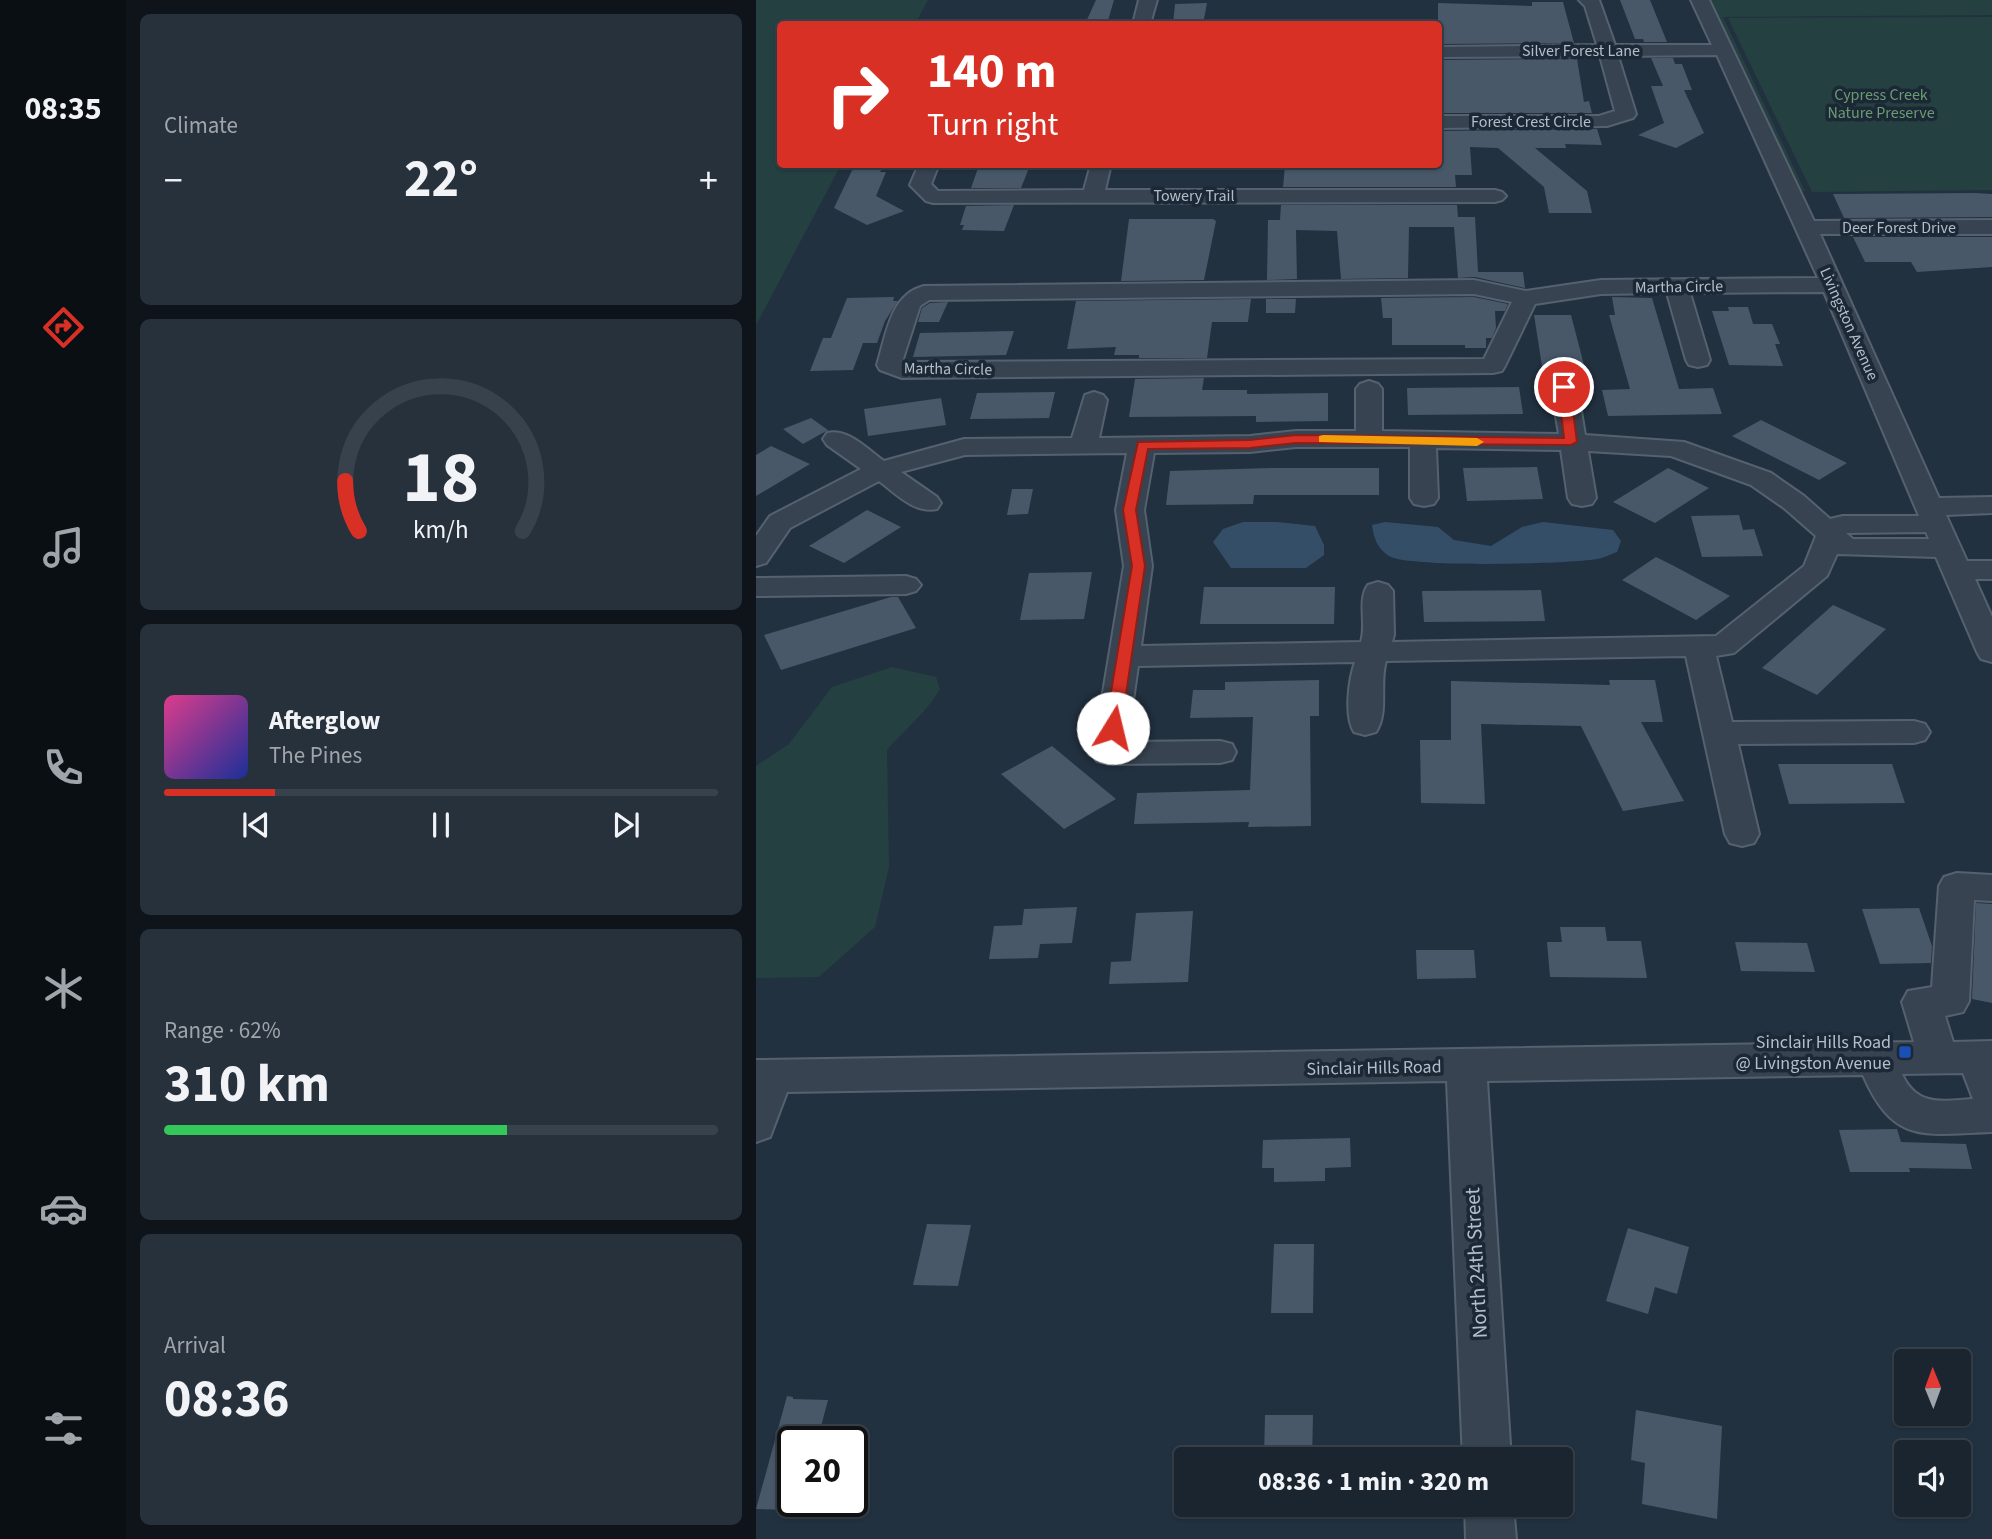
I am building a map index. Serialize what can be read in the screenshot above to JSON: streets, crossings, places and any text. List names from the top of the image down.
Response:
{
  "streets": {
    "street": [
      "Silver Forest Lane",
      "Forest Crest Circle",
      "Towery Trail",
      "Deer Forest Drive",
      "Martha Circle",
      "Livingston Avenue",
      "Sinclair Hills Road",
      "North 24th Street"
    ]
  },
  "crossings": [
    ["Silver Forest Lane", "Forest Crest Circle"],
    ["Silver Forest Lane", "Livingston Avenue"],
    ["Deer Forest Drive", "Livingston Avenue"],
    ["Martha Circle", "Livingston Avenue"],
    ["Sinclair Hills Road", "North 24th Street"]
  ],
  "parks": ["Cypress Creek Nature Preserve"],
  "places": {
    "transit": ["Sinclair Hills Road @ Livingston Avenue"]
  },
  "north": "top",
  "page": {
    "tabs": "08:35",
    "tile": [
      "Climate",
      ["Range · 62%", "310 km"],
      ["Arrival", "08:36"]
    ],
    "turn": ["140 m", "Turn right"],
    "heat": ["−", "22°", "+"],
    "song": ["Afterglow", "The Pines"],
    "limit": "20",
    "trip": "08:36 · 1 min · 320 m",
    "gauge": ["18", "km/h"]
  }
}
